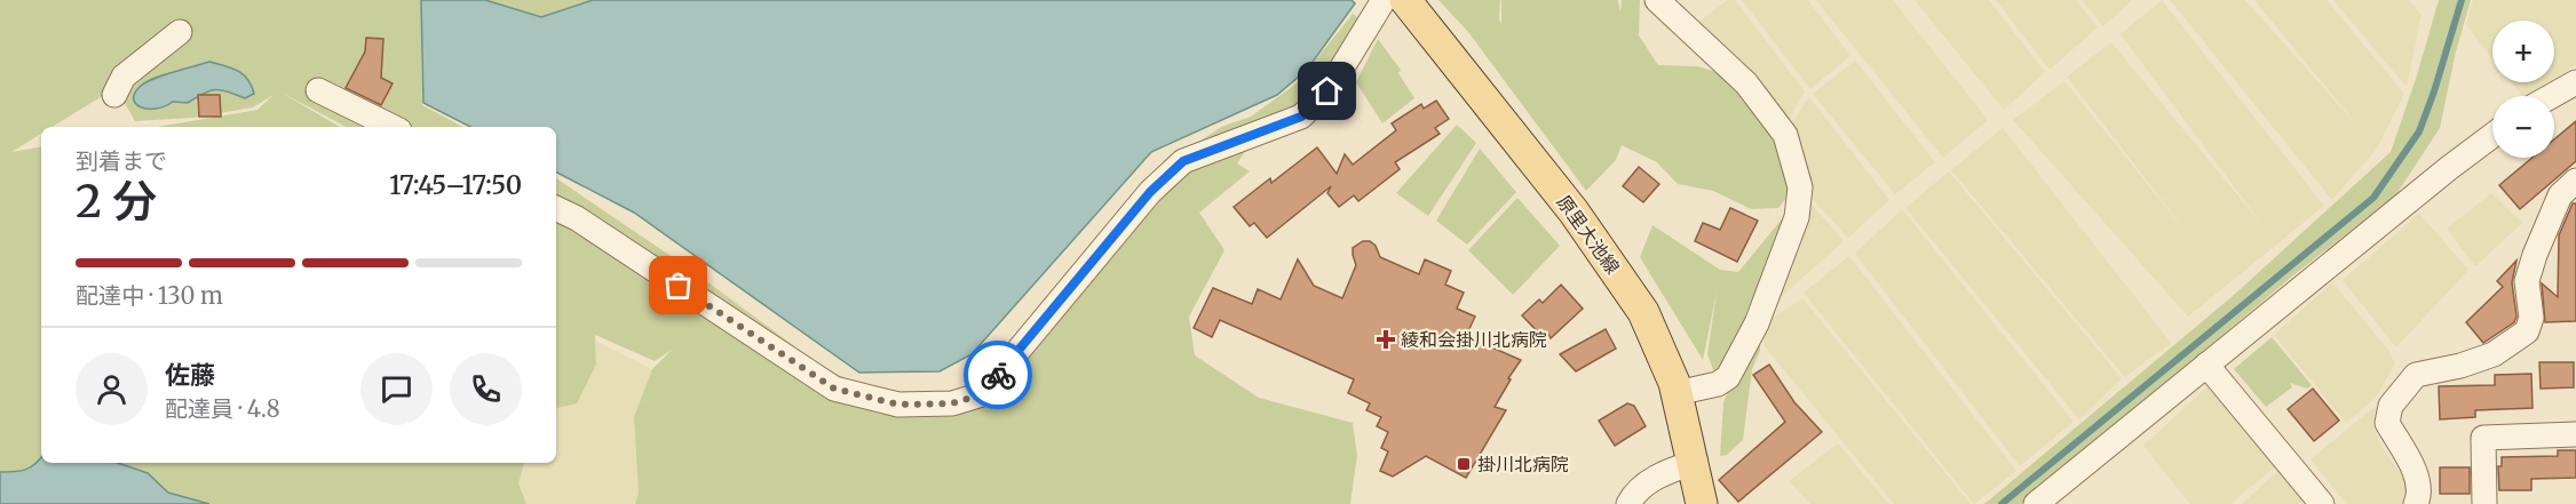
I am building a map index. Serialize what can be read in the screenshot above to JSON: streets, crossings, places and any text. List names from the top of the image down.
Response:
{
  "streets": {
    "main road": ["原里大池線"]
  },
  "places": {
    "health": ["綾和会掛川北病院"],
    "transit": ["掛川北病院"]
  },
  "page": {
    "map_buttons": ["+", "−"],
    "heading": ["2 分", "到着まで", "17:45–17:50"],
    "panel": ["佐藤", "配達員 · 4.8"],
    "bar": "配達中 · 130 m"
  }
}
